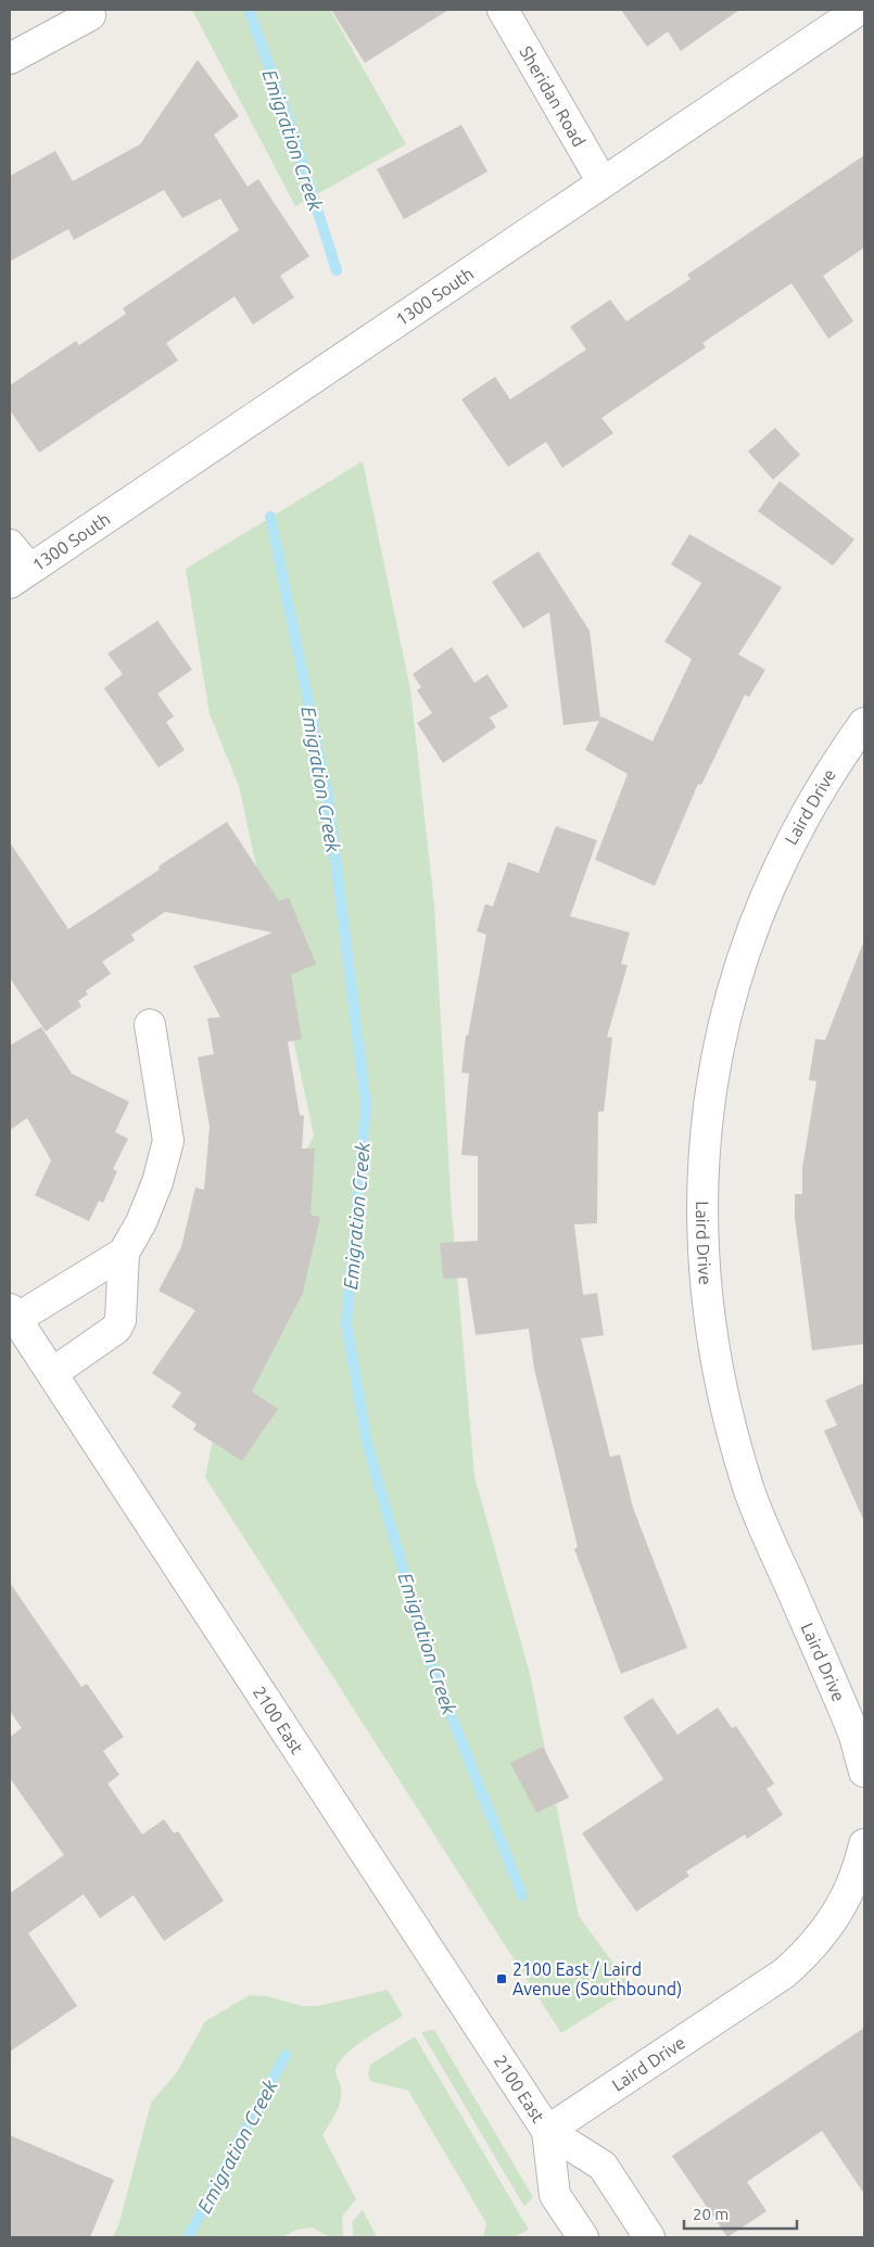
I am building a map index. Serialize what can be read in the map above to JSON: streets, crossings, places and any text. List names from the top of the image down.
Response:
{
  "streets": {
    "street": [
      "Sheridan Road",
      "1300 South",
      "Laird Drive",
      "2100 East"
    ]
  },
  "crossings": [
    ["Sheridan Road", "1300 South"],
    ["Laird Drive", "2100 East"]
  ],
  "water": ["Emigration Creek"],
  "places": {
    "transit": ["2100 East / Laird Avenue (Southbound)"]
  },
  "scale_bar": "20 m"
}
